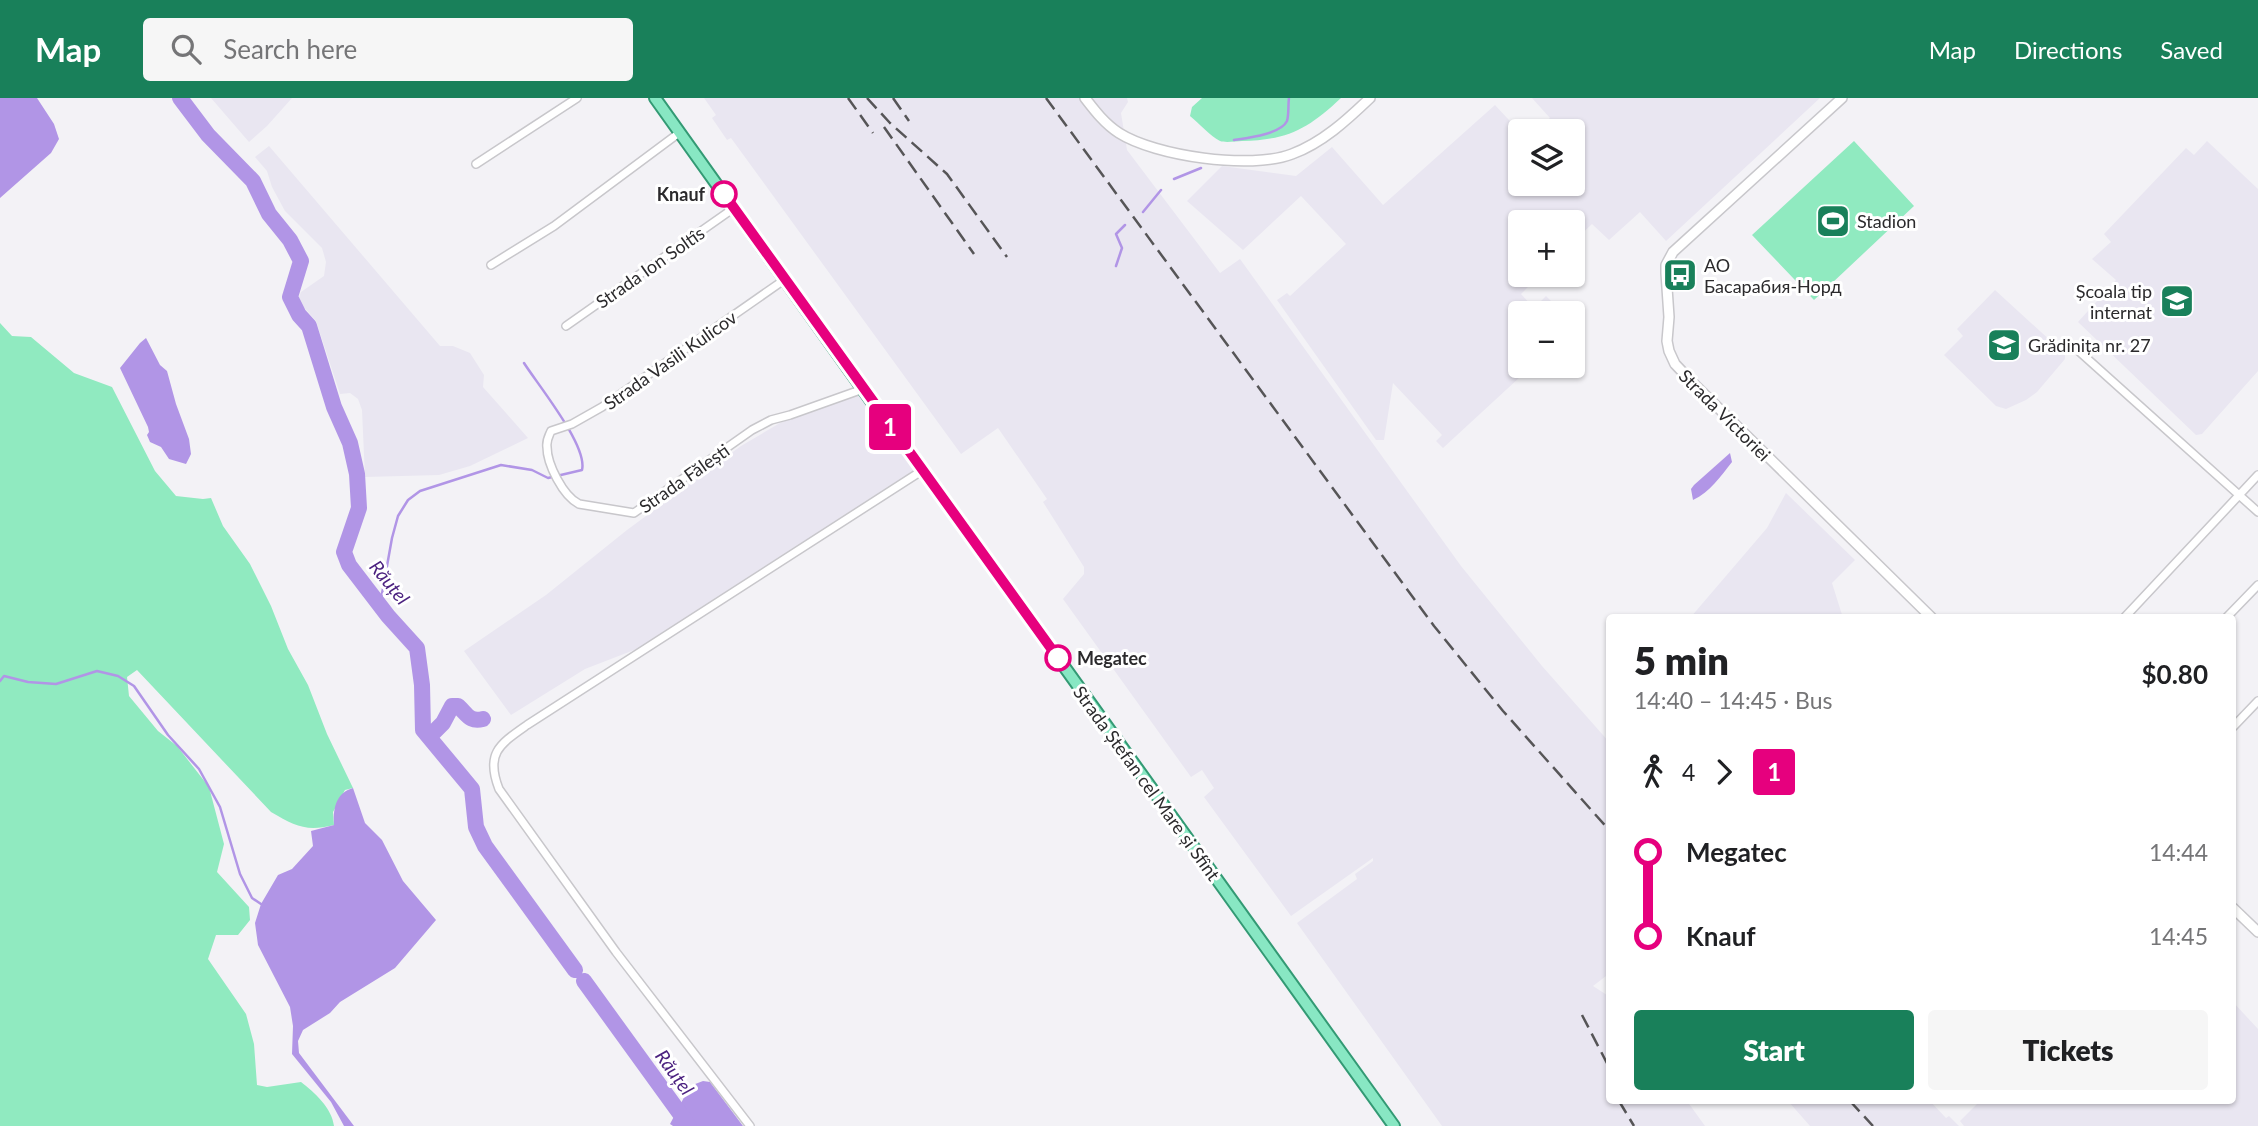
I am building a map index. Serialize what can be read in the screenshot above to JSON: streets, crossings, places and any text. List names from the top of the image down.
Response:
{
  "streets": {
    "main road": ["Strada Ștefan cel Mare și Sfînt"],
    "street": [
      "Strada Ion Soltîs",
      "Strada Vasili Kulicov",
      "Strada Victoriei",
      "Strada Fălești"
    ]
  },
  "crossings": [
    ["Strada Ion Soltîs", "Strada Ștefan cel Mare și Sfînt"],
    ["Strada Vasili Kulicov", "Strada Fălești"],
    ["Strada Vasili Kulicov", "Strada Ștefan cel Mare și Sfînt"],
    ["Strada Fălești", "Strada Ștefan cel Mare și Sfînt"]
  ],
  "water": ["Răuțel"],
  "places": {
    "other": ["Knauf", "Megatec"],
    "sports": ["Stadion"],
    "bus stop": ["АО Басарабия-Норд"],
    "school or university": ["Școala tip internat", "Grădinița nr. 27"]
  },
  "lines": ["bus line 1"],
  "page": {
    "header": "Map",
    "search": "Search here",
    "nav": ["Map", "Directions", "Saved"],
    "on_map": "1",
    "map_buttons": ["+", "−"],
    "heading": ["5 min", "14:40 – 14:45 · Bus", "$0.80"],
    "legs": ["4", "1"],
    "list": [
      {
        "name": "Megatec",
        "value": "14:44"
      },
      {
        "name": "Knauf",
        "value": "14:45"
      }
    ],
    "buttons": ["Start", "Tickets"]
  }
}
